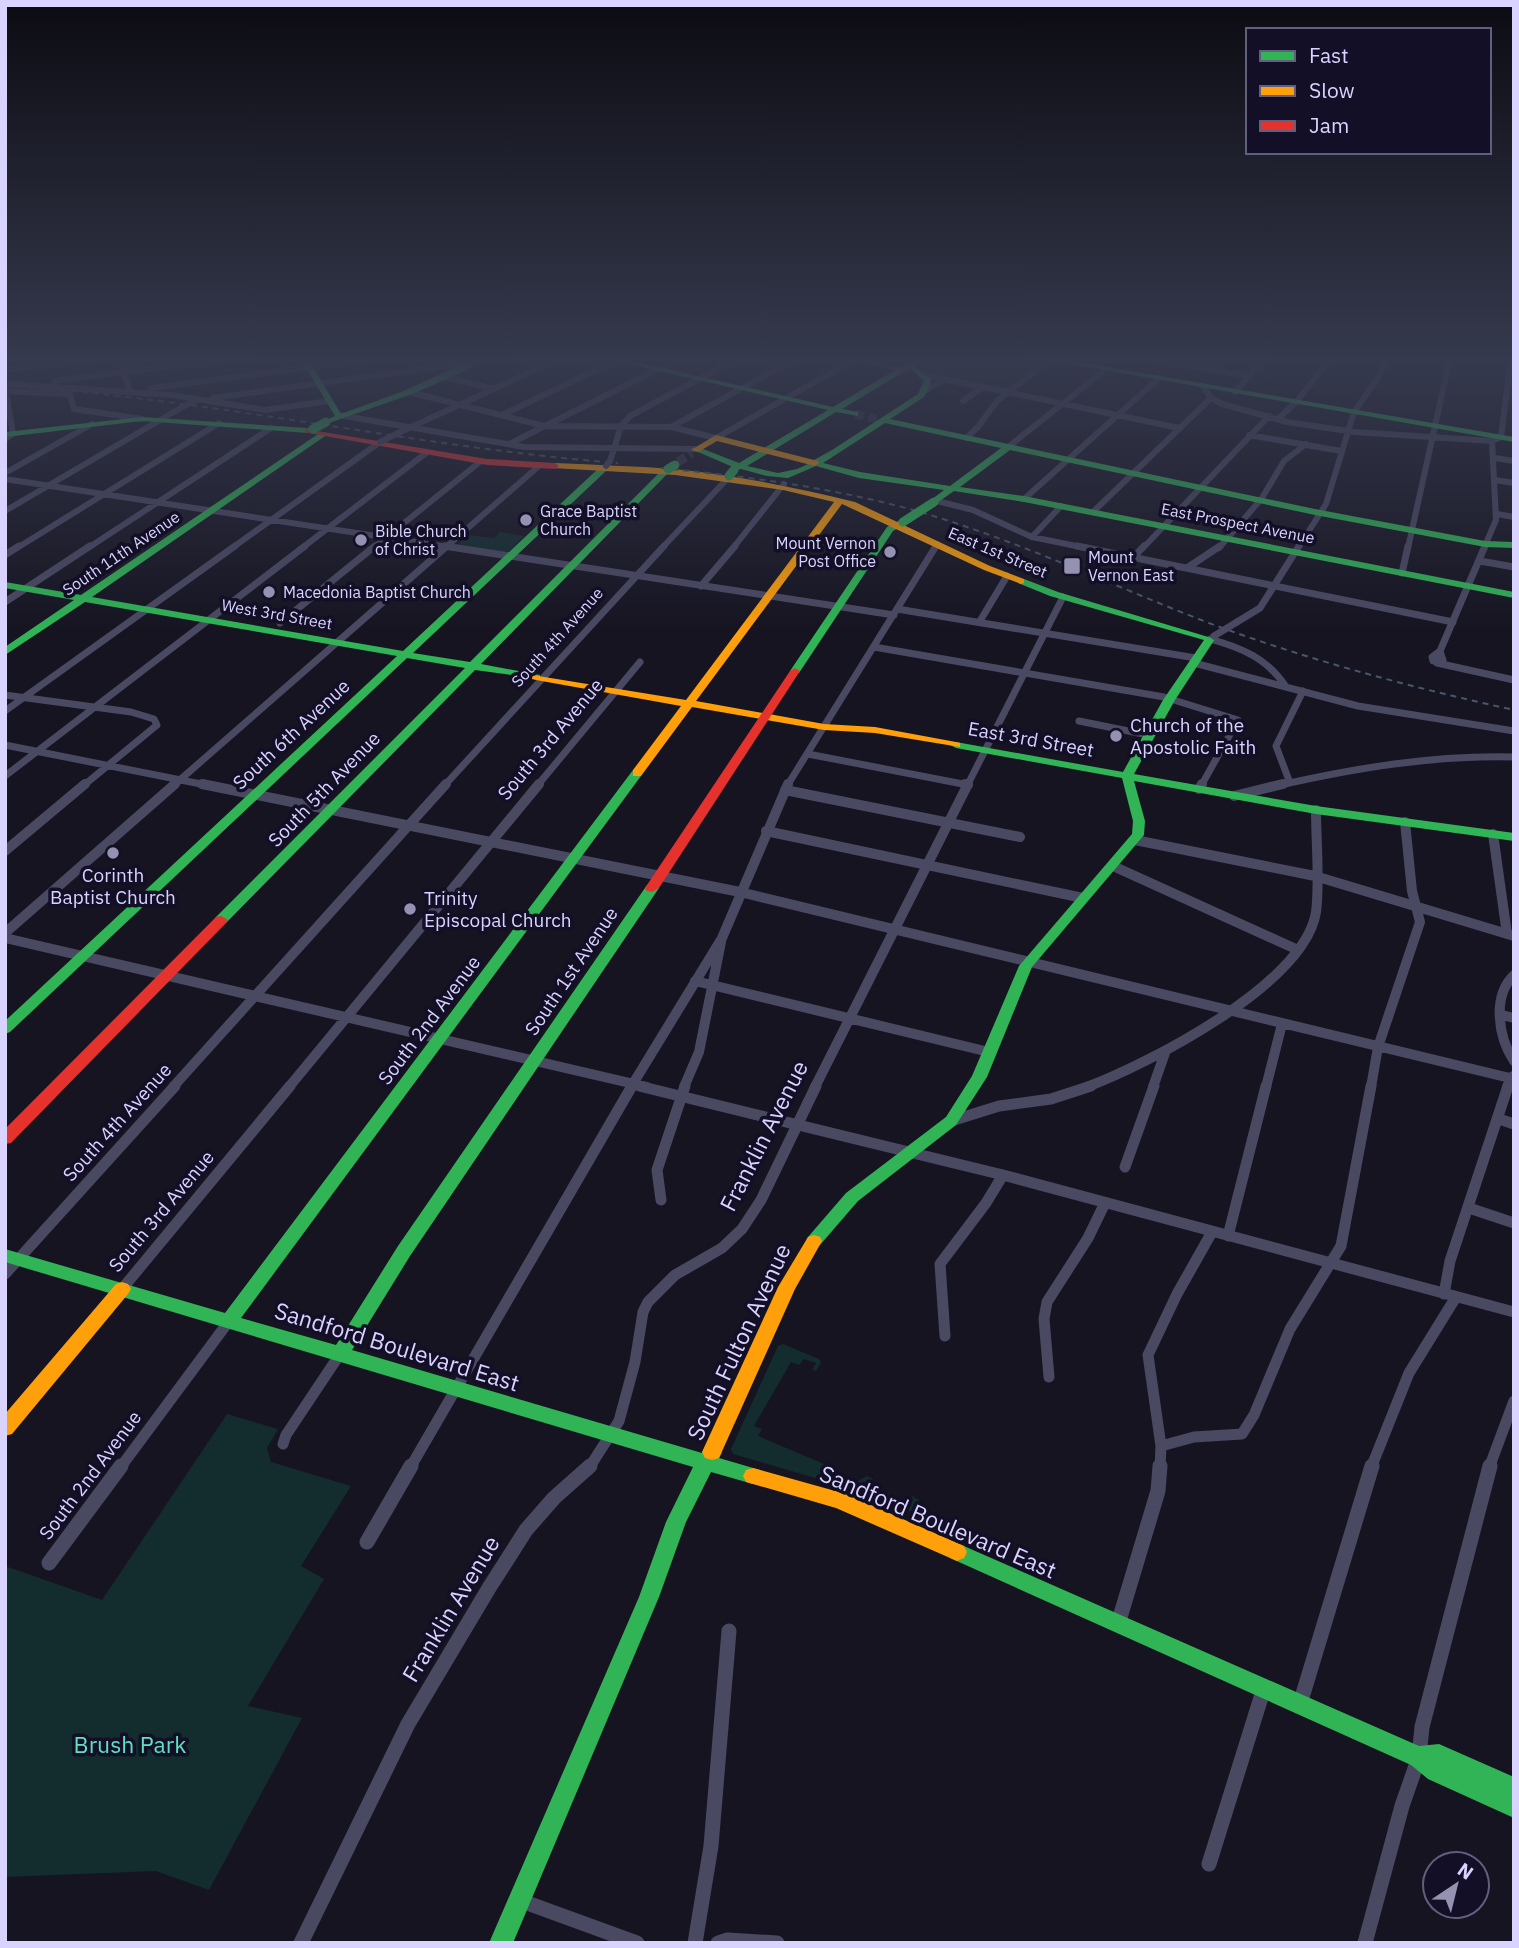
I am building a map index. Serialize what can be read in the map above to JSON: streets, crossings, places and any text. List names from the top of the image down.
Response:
{
  "streets": {
    "street": [
      "East Prospect Avenue",
      "East 1st Street",
      "South 11th Avenue",
      "West 3rd Street",
      "South 4th Avenue",
      "South 6th Avenue",
      "South 3rd Avenue",
      "East 3rd Street",
      "South 5th Avenue",
      "South 1st Avenue",
      "South 2nd Avenue",
      "Franklin Avenue",
      "South Fulton Avenue",
      "Sandford Boulevard East"
    ]
  },
  "crossings": [
    ["East Prospect Avenue", "East 1st Street"],
    ["East Prospect Avenue", "South 1st Avenue"],
    ["East 1st Street", "South 1st Avenue"],
    ["East 1st Street", "South 2nd Avenue"],
    ["East 1st Street", "Franklin Avenue"],
    ["South 11th Avenue", "West 3rd Street"],
    ["West 3rd Street", "South 4th Avenue"],
    ["West 3rd Street", "South 6th Avenue"],
    ["West 3rd Street", "East 3rd Street"],
    ["West 3rd Street", "South 5th Avenue"],
    ["South 4th Avenue", "East 3rd Street"],
    ["South 4th Avenue", "Sandford Boulevard East"],
    ["South 3rd Avenue", "East 3rd Street"],
    ["South 3rd Avenue", "Sandford Boulevard East"],
    ["East 3rd Street", "South 1st Avenue"],
    ["East 3rd Street", "South 2nd Avenue"],
    ["East 3rd Street", "Franklin Avenue"],
    ["South 1st Avenue", "Sandford Boulevard East"],
    ["South 2nd Avenue", "Sandford Boulevard East"],
    ["Franklin Avenue", "Sandford Boulevard East"],
    ["South Fulton Avenue", "Sandford Boulevard East"]
  ],
  "parks": ["Brush Park"],
  "places": {
    "other": [
      "Grace Baptist Church",
      "Bible Church of Christ",
      "Mount Vernon Post Office",
      "Macedonia Baptist Church",
      "Church of the Apostolic Faith",
      "Corinth Baptist Church",
      "Trinity Episcopal Church"
    ],
    "transit": ["Mount Vernon East"]
  },
  "legend": ["Fast", "Slow", "Jam"],
  "north": "top right"
}
